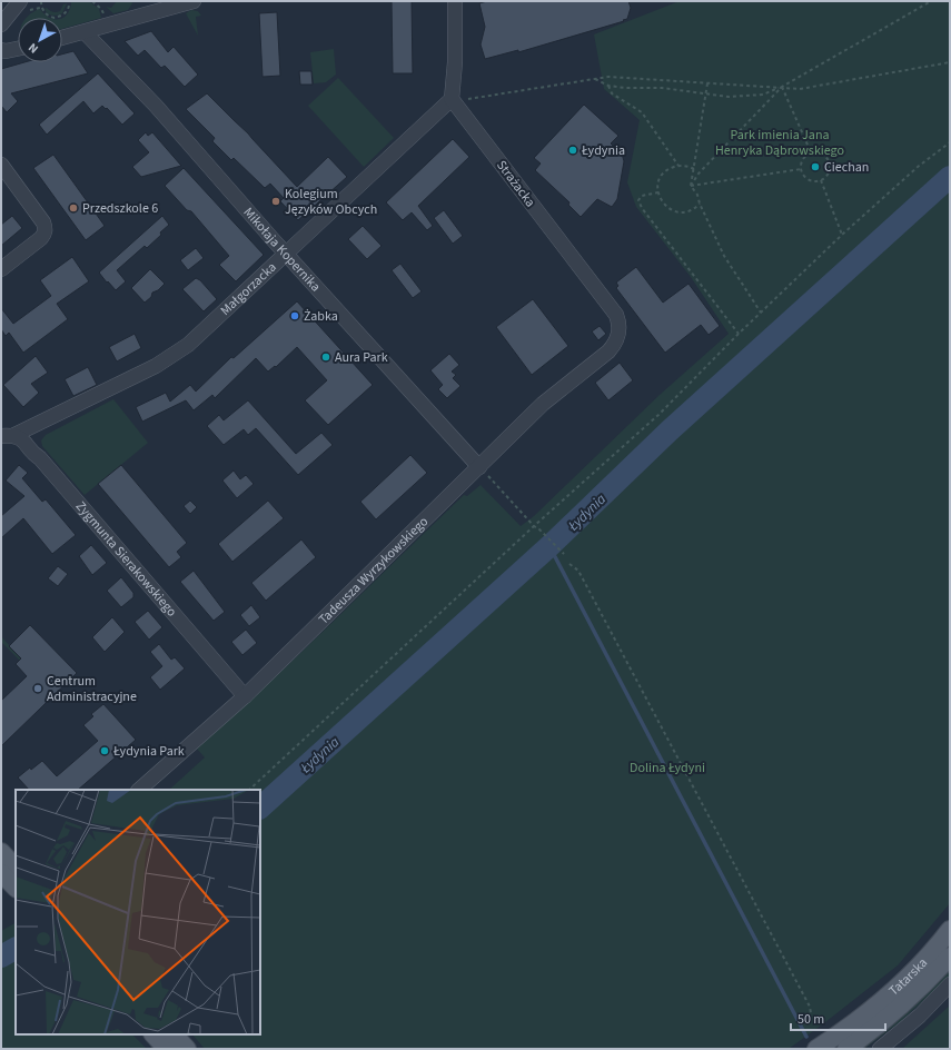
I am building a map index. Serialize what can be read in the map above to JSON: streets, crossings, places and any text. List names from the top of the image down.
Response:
{
  "streets": {
    "main road": ["Tatarska"],
    "street": [
      "Strażacka",
      "Mikołaja Kopernika",
      "Małgorzacka",
      "Zygmunta Sierakowskiego",
      "Tadeusza Wyrzykowskiego"
    ]
  },
  "crossings": [
    ["Strażacka", "Małgorzacka"],
    ["Strażacka", "Tadeusza Wyrzykowskiego"],
    ["Mikołaja Kopernika", "Małgorzacka"],
    ["Mikołaja Kopernika", "Tadeusza Wyrzykowskiego"],
    ["Małgorzacka", "Zygmunta Sierakowskiego"],
    ["Zygmunta Sierakowskiego", "Tadeusza Wyrzykowskiego"]
  ],
  "water": ["Łydynia"],
  "parks": ["Park imienia Jana Henryka Dąbrowskiego", "Dolina Łydyni"],
  "places": [
    "Łydynia",
    "Ciechan",
    "Kolegium Języków Obcych",
    "Przedszkole 6",
    "Żabka",
    "Aura Park",
    "Centrum Administracyjne",
    "Łydynia Park"
  ],
  "scale_bar": "50 m",
  "north": "bottom left"
}
